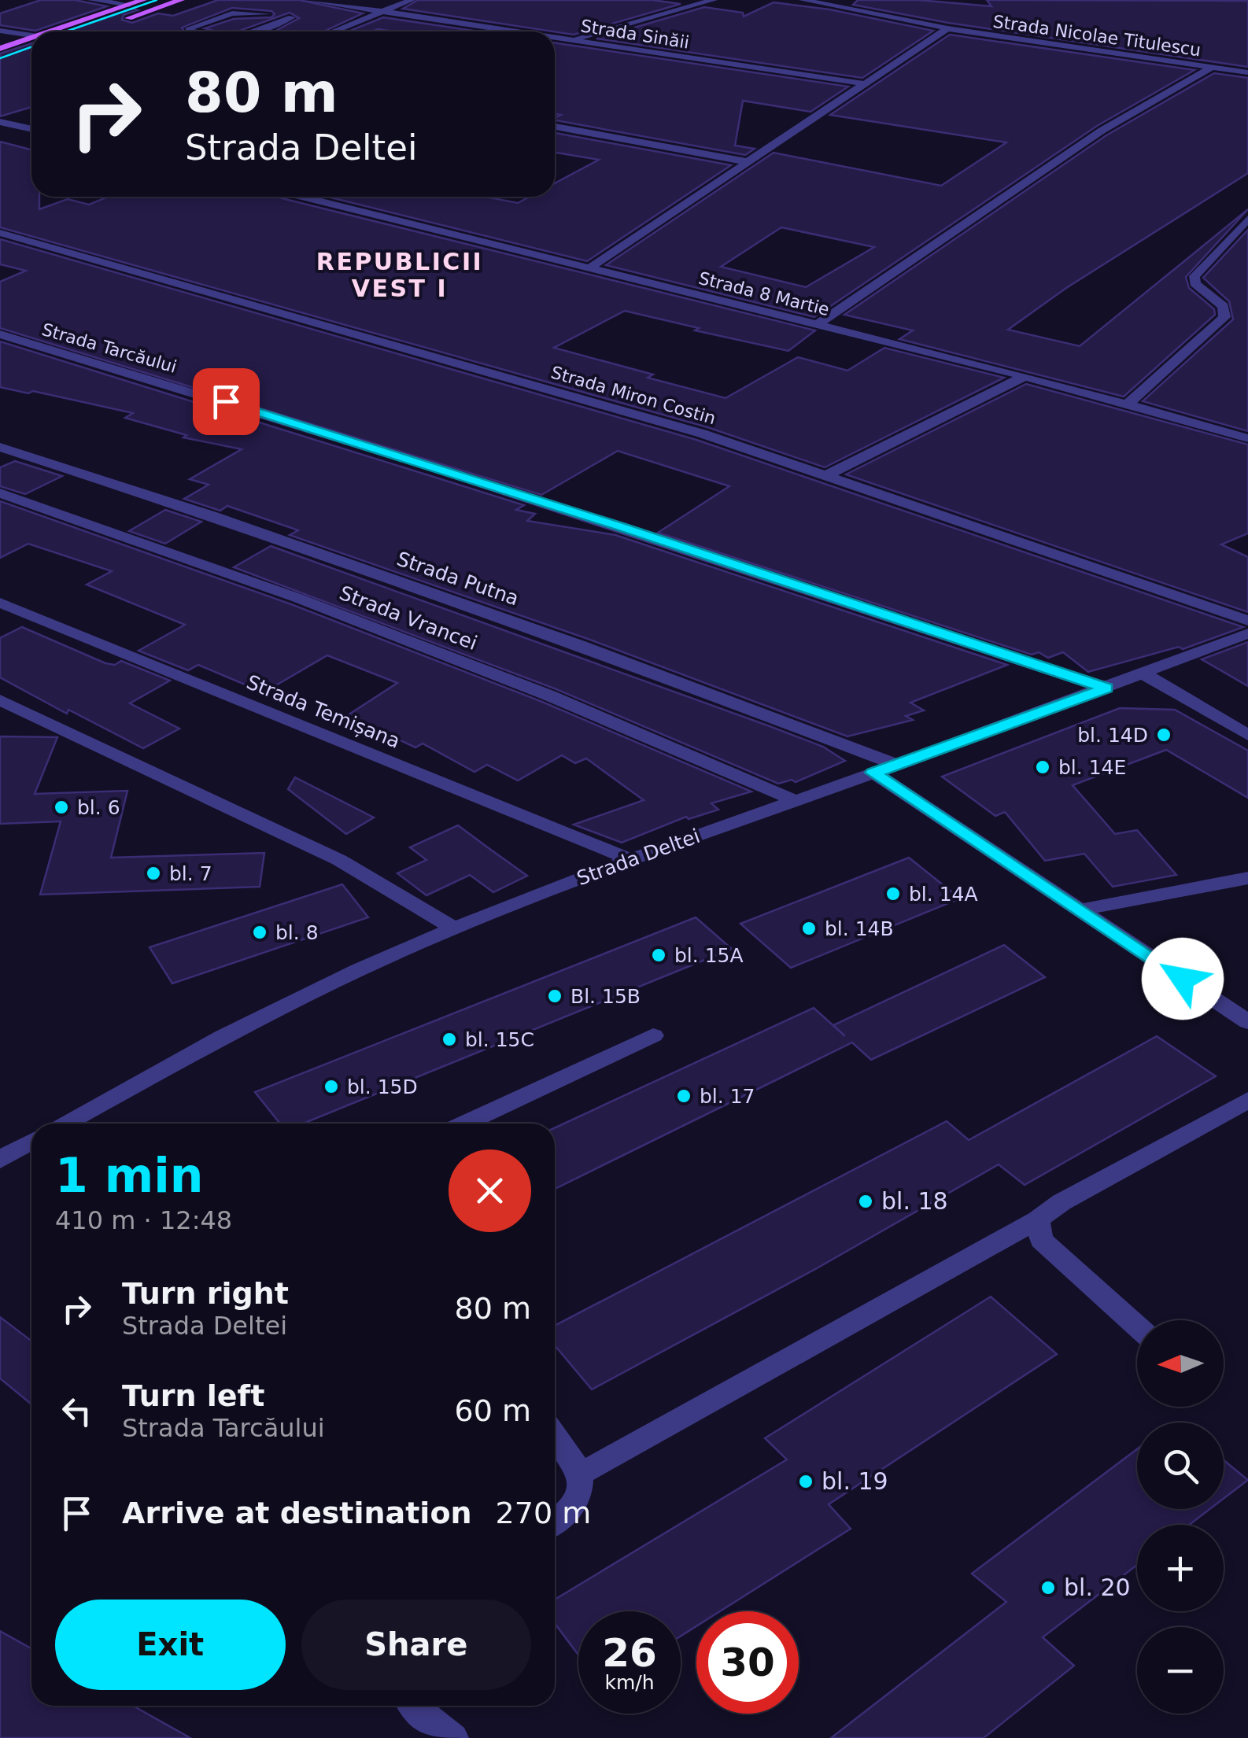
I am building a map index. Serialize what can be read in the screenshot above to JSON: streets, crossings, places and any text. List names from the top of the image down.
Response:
{
  "streets": {
    "street": [
      "Strada Sinăii",
      "Strada Nicolae Titulescu",
      "Strada 8 Martie",
      "Strada Tarcăului",
      "Strada Miron Costin",
      "Strada Putna",
      "Strada Vrancei",
      "Strada Temișana",
      "Strada Deltei"
    ]
  },
  "crossings": [
    ["Strada Tarcăului", "Strada Deltei"],
    ["Strada Putna", "Strada Deltei"],
    ["Strada Vrancei", "Strada Deltei"],
    ["Strada Temișana", "Strada Deltei"]
  ],
  "districts": ["REPUBLICII VEST I"],
  "places": [
    "bl. 14D",
    "bl. 14E",
    "bl. 6",
    "bl. 7",
    "bl. 14A",
    "bl. 14B",
    "bl. 8",
    "bl. 15A",
    "Bl. 15B",
    "bl. 15C",
    "bl. 15D",
    "bl. 17",
    "bl. 18",
    "bl. 19",
    "bl. 20"
  ],
  "north": "left",
  "page": {
    "turn": ["80 m", "Strada Deltei"],
    "heading": ["1 min", "410 m · 12:48"],
    "list": [
      {
        "name": "Turn right",
        "note": "Strada Deltei",
        "value": "80 m"
      },
      {
        "name": "Turn left",
        "note": "Strada Tarcăului",
        "value": "60 m"
      },
      {
        "name": "Arrive at destination",
        "value": "270 m"
      }
    ],
    "map_buttons": ["+", "−"],
    "buttons": ["Exit", "Share"],
    "speed": "26 km/h",
    "limit": "30"
  }
}
